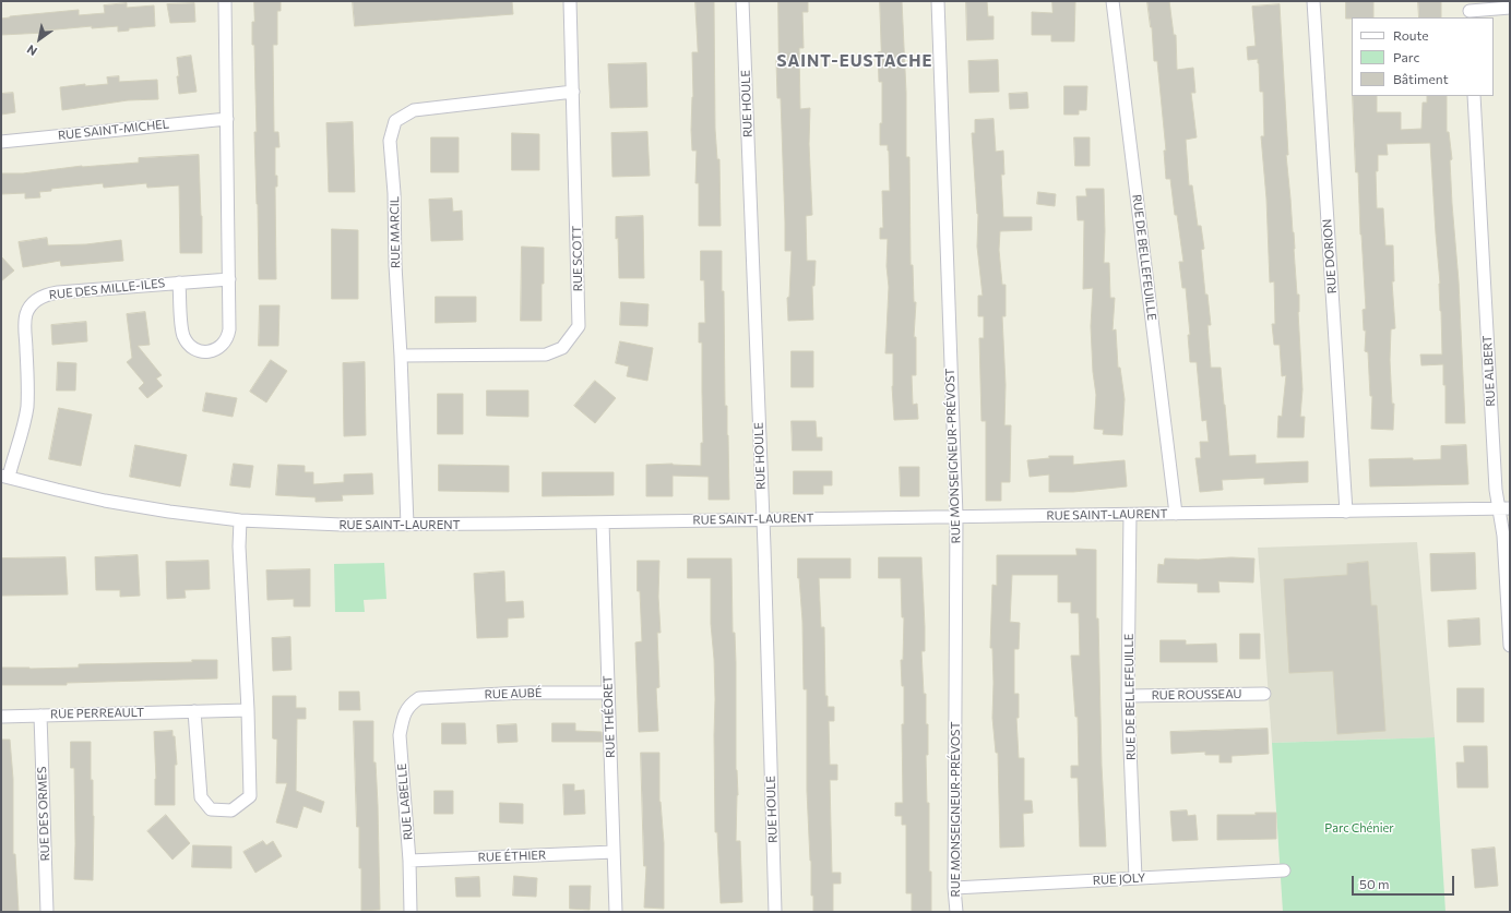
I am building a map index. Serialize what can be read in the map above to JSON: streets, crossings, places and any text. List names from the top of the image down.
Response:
{
  "streets": {
    "street": [
      "RUE HOULE",
      "RUE SAINT-MICHEL",
      "RUE MARCIL",
      "RUE DORION",
      "RUE DE BELLEFEUILLE",
      "RUE SCOTT",
      "RUE DES MILLE-ILES",
      "RUE ALBERT",
      "RUE MONSEIGNEUR-PRÉVOST",
      "RUE SAINT-LAURENT",
      "RUE AUBÉ",
      "RUE ROUSSEAU",
      "RUE PERREAULT",
      "RUE THÉORET",
      "RUE LABELLE",
      "RUE DES ORMES",
      "RUE ÉTHIER",
      "RUE JOLY"
    ]
  },
  "crossings": [
    ["RUE HOULE", "RUE SAINT-LAURENT"],
    ["RUE SAINT-MICHEL", "RUE DES MILLE-ILES"],
    ["RUE MARCIL", "RUE SCOTT"],
    ["RUE MARCIL", "RUE SAINT-LAURENT"],
    ["RUE DORION", "RUE SAINT-LAURENT"],
    ["RUE DE BELLEFEUILLE", "RUE SAINT-LAURENT"],
    ["RUE DE BELLEFEUILLE", "RUE ROUSSEAU"],
    ["RUE DE BELLEFEUILLE", "RUE JOLY"],
    ["RUE DES MILLE-ILES", "RUE SAINT-LAURENT"],
    ["RUE ALBERT", "RUE SAINT-LAURENT"],
    ["RUE MONSEIGNEUR-PRÉVOST", "RUE SAINT-LAURENT"],
    ["RUE MONSEIGNEUR-PRÉVOST", "RUE JOLY"],
    ["RUE SAINT-LAURENT", "RUE THÉORET"],
    ["RUE AUBÉ", "RUE THÉORET"],
    ["RUE AUBÉ", "RUE LABELLE"],
    ["RUE PERREAULT", "RUE DES ORMES"],
    ["RUE THÉORET", "RUE ÉTHIER"],
    ["RUE LABELLE", "RUE ÉTHIER"]
  ],
  "districts": ["SAINT-EUSTACHE"],
  "parks": ["Parc Chénier"],
  "legend": ["Route", "Parc", "Bâtiment"],
  "scale_bar": "50 m",
  "north": "bottom left"
}
